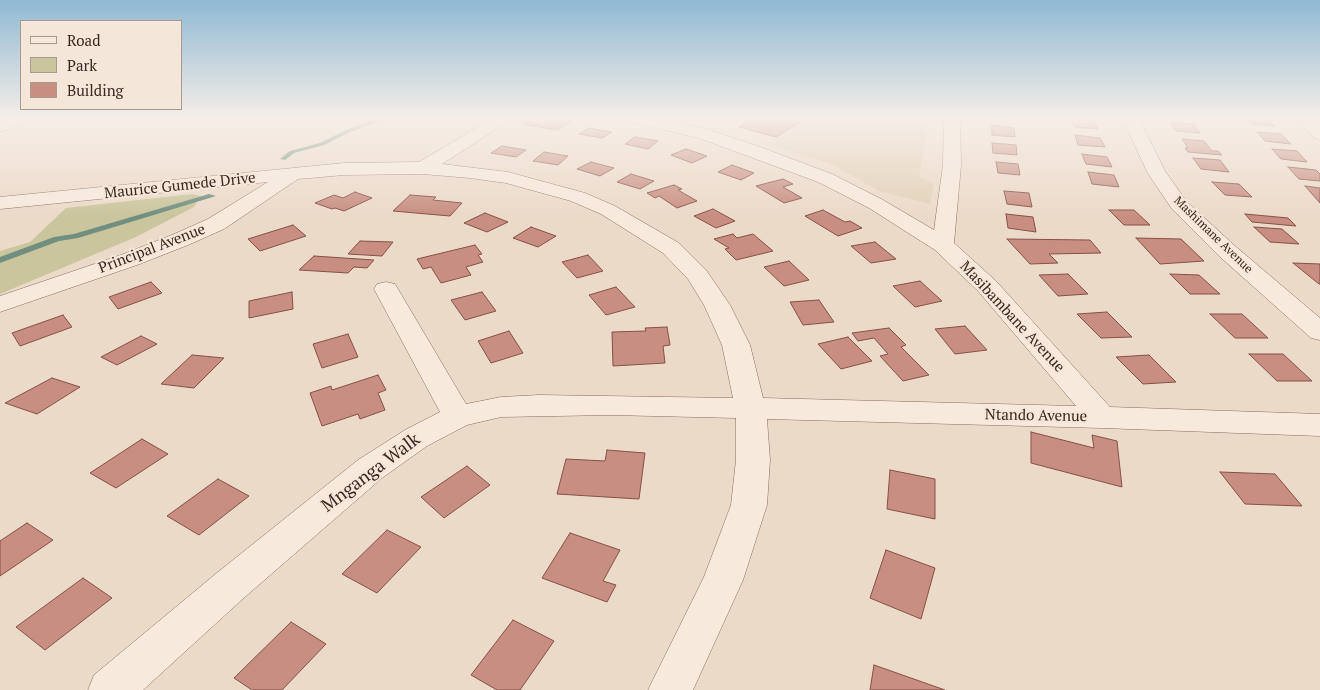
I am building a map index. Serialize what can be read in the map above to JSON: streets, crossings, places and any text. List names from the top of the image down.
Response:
{
  "streets": {
    "street": [
      "Maurice Gumede Drive",
      "Mashimane Avenue",
      "Principal Avenue",
      "Masibambane Avenue",
      "Ntando Avenue",
      "Mnganga Walk"
    ]
  },
  "crossings": [
    ["Maurice Gumede Drive", "Principal Avenue"],
    ["Maurice Gumede Drive", "Ntando Avenue"],
    ["Maurice Gumede Drive", "Mnganga Walk"],
    ["Masibambane Avenue", "Ntando Avenue"],
    ["Ntando Avenue", "Mnganga Walk"]
  ],
  "legend": ["Road", "Park", "Building"]
}
